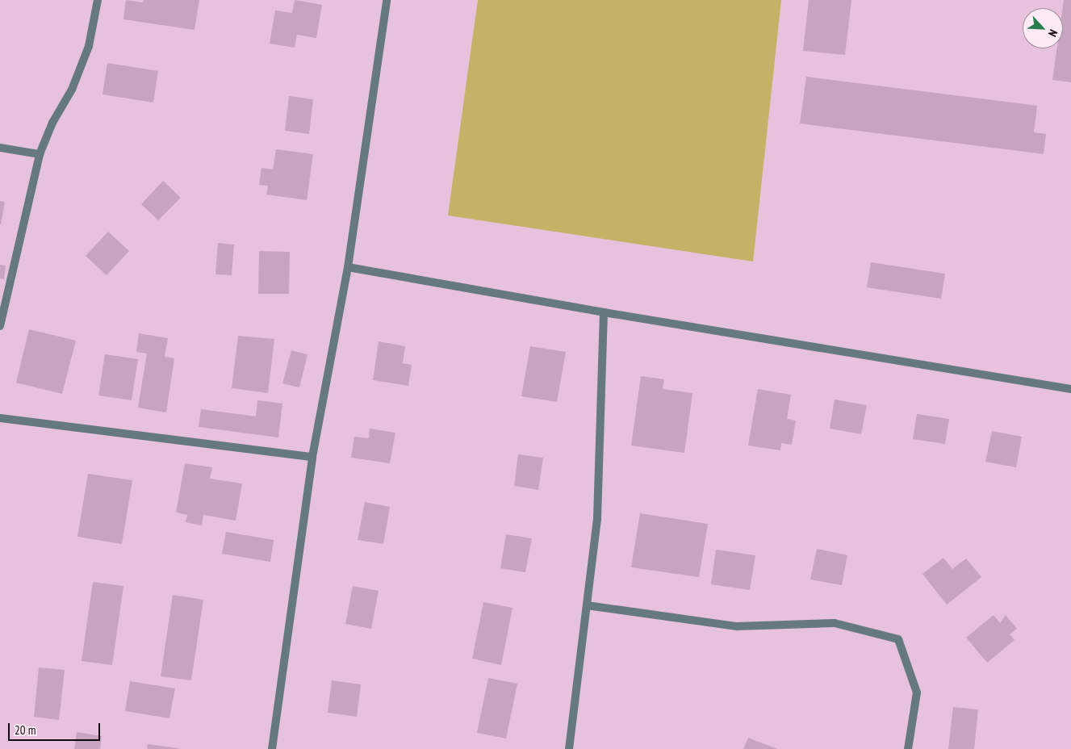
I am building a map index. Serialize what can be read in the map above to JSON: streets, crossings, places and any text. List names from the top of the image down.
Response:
{
  "scale_bar": "20 m",
  "north": "bottom right"
}
